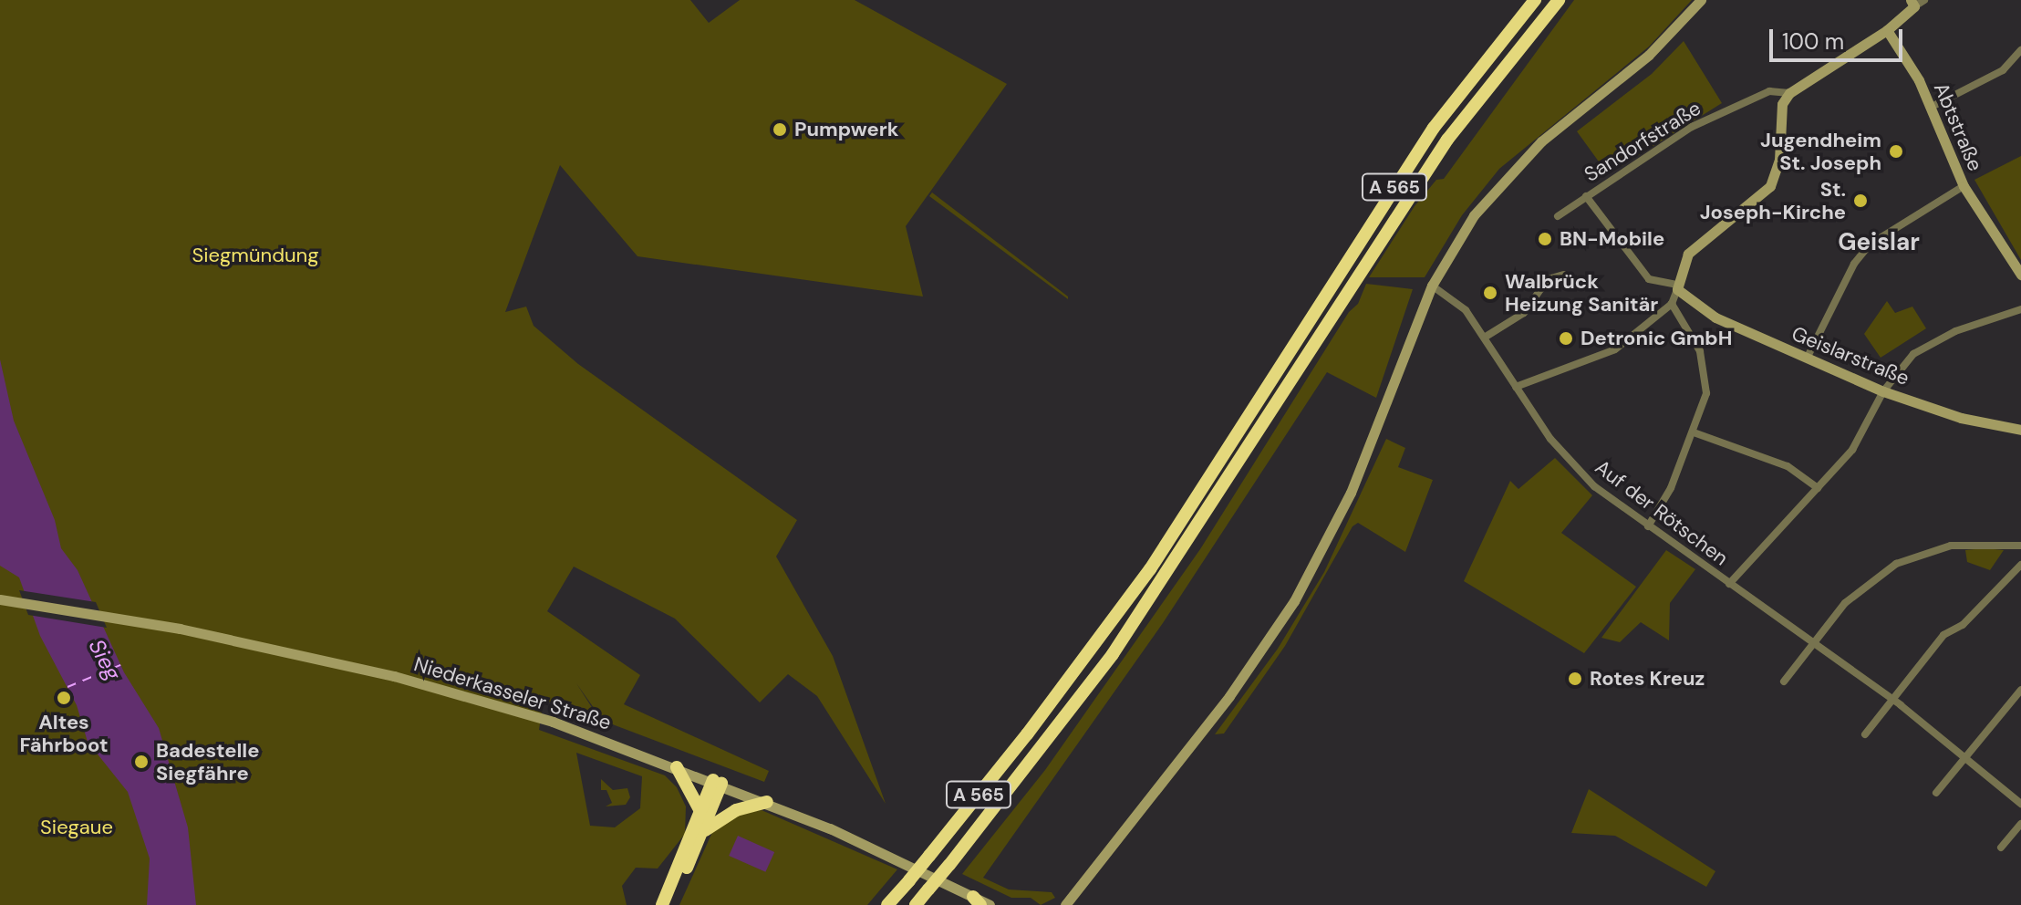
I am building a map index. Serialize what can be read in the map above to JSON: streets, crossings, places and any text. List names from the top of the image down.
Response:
{
  "streets": {
    "highway": ["A 565"],
    "main road": ["Abtstraße", "Geislarstraße", "Niederkasseler Straße"],
    "street": ["Sandorfstraße", "Auf der Rötschen"]
  },
  "districts": ["Geislar"],
  "water": ["Sieg"],
  "parks": ["Siegmündung", "Siegaue"],
  "places": [
    "Pumpwerk",
    "Jugendheim St. Joseph",
    "St. Joseph-Kirche",
    "BN-Mobile",
    "Walbrück Heizung Sanitär",
    "Detronic GmbH",
    "Rotes Kreuz",
    "Altes Fährboot",
    "Badestelle Siegfähre"
  ],
  "scale_bar": "100 m"
}
